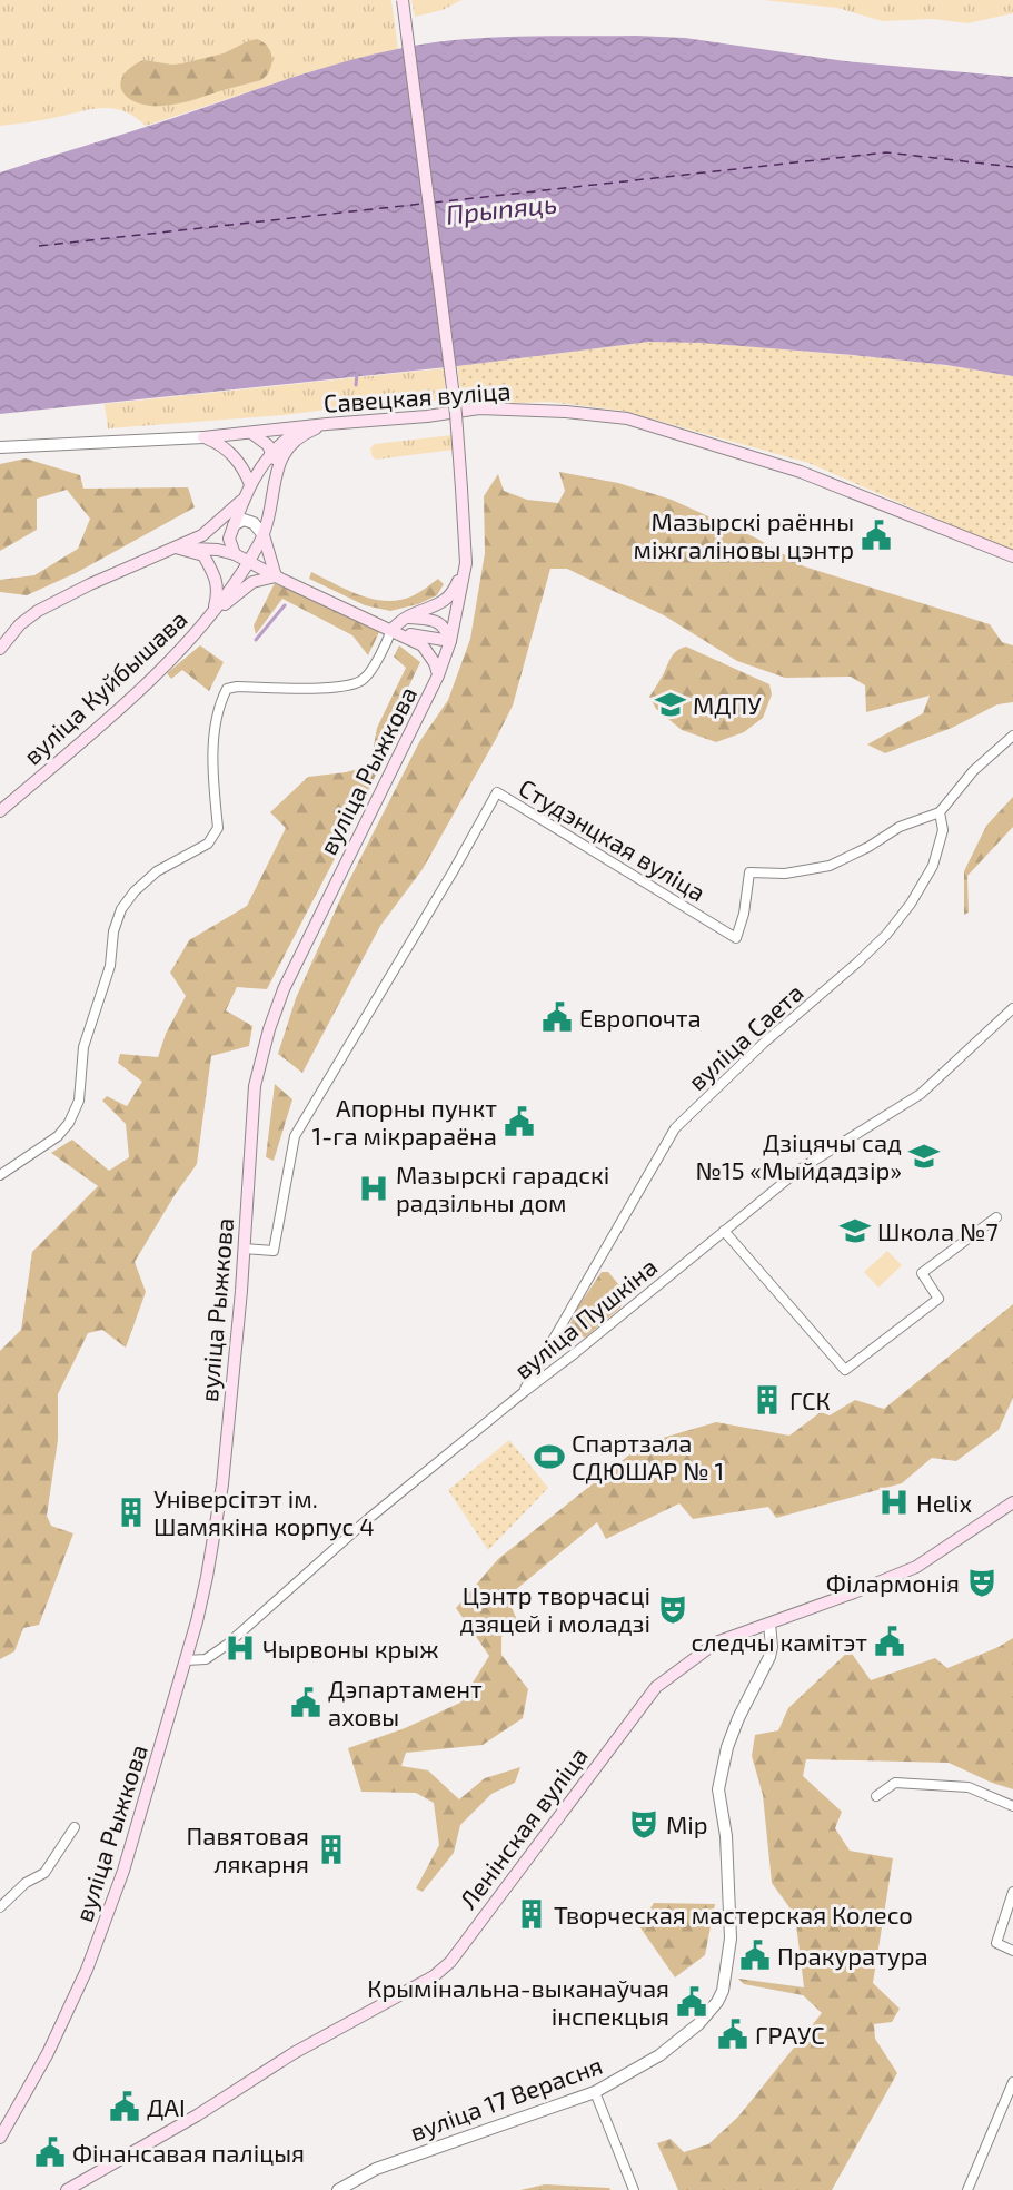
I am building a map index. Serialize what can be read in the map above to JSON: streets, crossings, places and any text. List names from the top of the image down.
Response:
{
  "streets": {
    "main road": [
      "Савецкая вуліца",
      "вуліца Куйбышава",
      "вуліца Рыжкова",
      "Ленінская вуліца"
    ],
    "street": [
      "Студэнцкая вуліца",
      "вуліца Саета",
      "вуліца Пушкіна",
      "вуліца 17 Верасня"
    ]
  },
  "crossings": [
    ["Савецкая вуліца", "вуліца Куйбышава"],
    ["вуліца Рыжкова", "Студэнцкая вуліца"],
    ["вуліца Рыжкова", "вуліца Пушкіна"],
    ["Студэнцкая вуліца", "вуліца Саета"],
    ["вуліца Саета", "вуліца Пушкіна"],
    ["Ленінская вуліца", "вуліца 17 Верасня"]
  ],
  "water": ["Прыпяць"],
  "places": {
    "public building": [
      "Мазырскі раённы міжгаліновы цэнтр",
      "Европочта",
      "Апорны пункт 1-га мікрараёна",
      "следчы камітэт",
      "Дэпартамент аховы",
      "Пракуратура",
      "Крымінальна-выканаўчая інспекцыя",
      "ГРАУС",
      "ДАІ",
      "Фінансавая паліцыя"
    ],
    "school or university": ["МДПУ", "Дзіцячы сад №15 «Мыйдадзір»", "Школа №7"],
    "hospital": ["Мазырскі гарадскі радзільны дом", "Helix", "Чырвоны крыж"],
    "building": [
      "ГСК",
      "Універсітэт ім. Шамякіна корпус 4",
      "Павятовая лякарня",
      "Творческая мастерская Колесо"
    ],
    "sports": ["Спартзала СДЮШАР № 1"],
    "theatre": ["Філармонія", "Цэнтр творчасці дзяцей і моладзі", "Мір"]
  }
}
